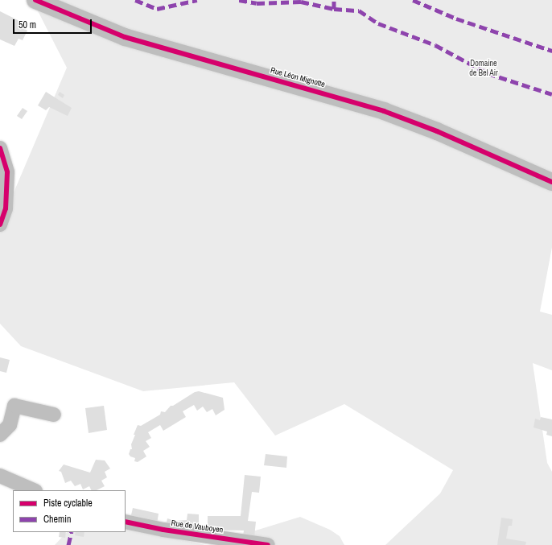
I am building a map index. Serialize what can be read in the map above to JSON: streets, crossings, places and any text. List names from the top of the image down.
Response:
{
  "streets": {
    "main road": ["Rue Léon Mignotte"],
    "street": ["Rue de Vauboyen"]
  },
  "parks": ["Domaine de Bel Air"],
  "legend": ["Piste cyclable", "Chemin"],
  "scale_bar": "50 m"
}
